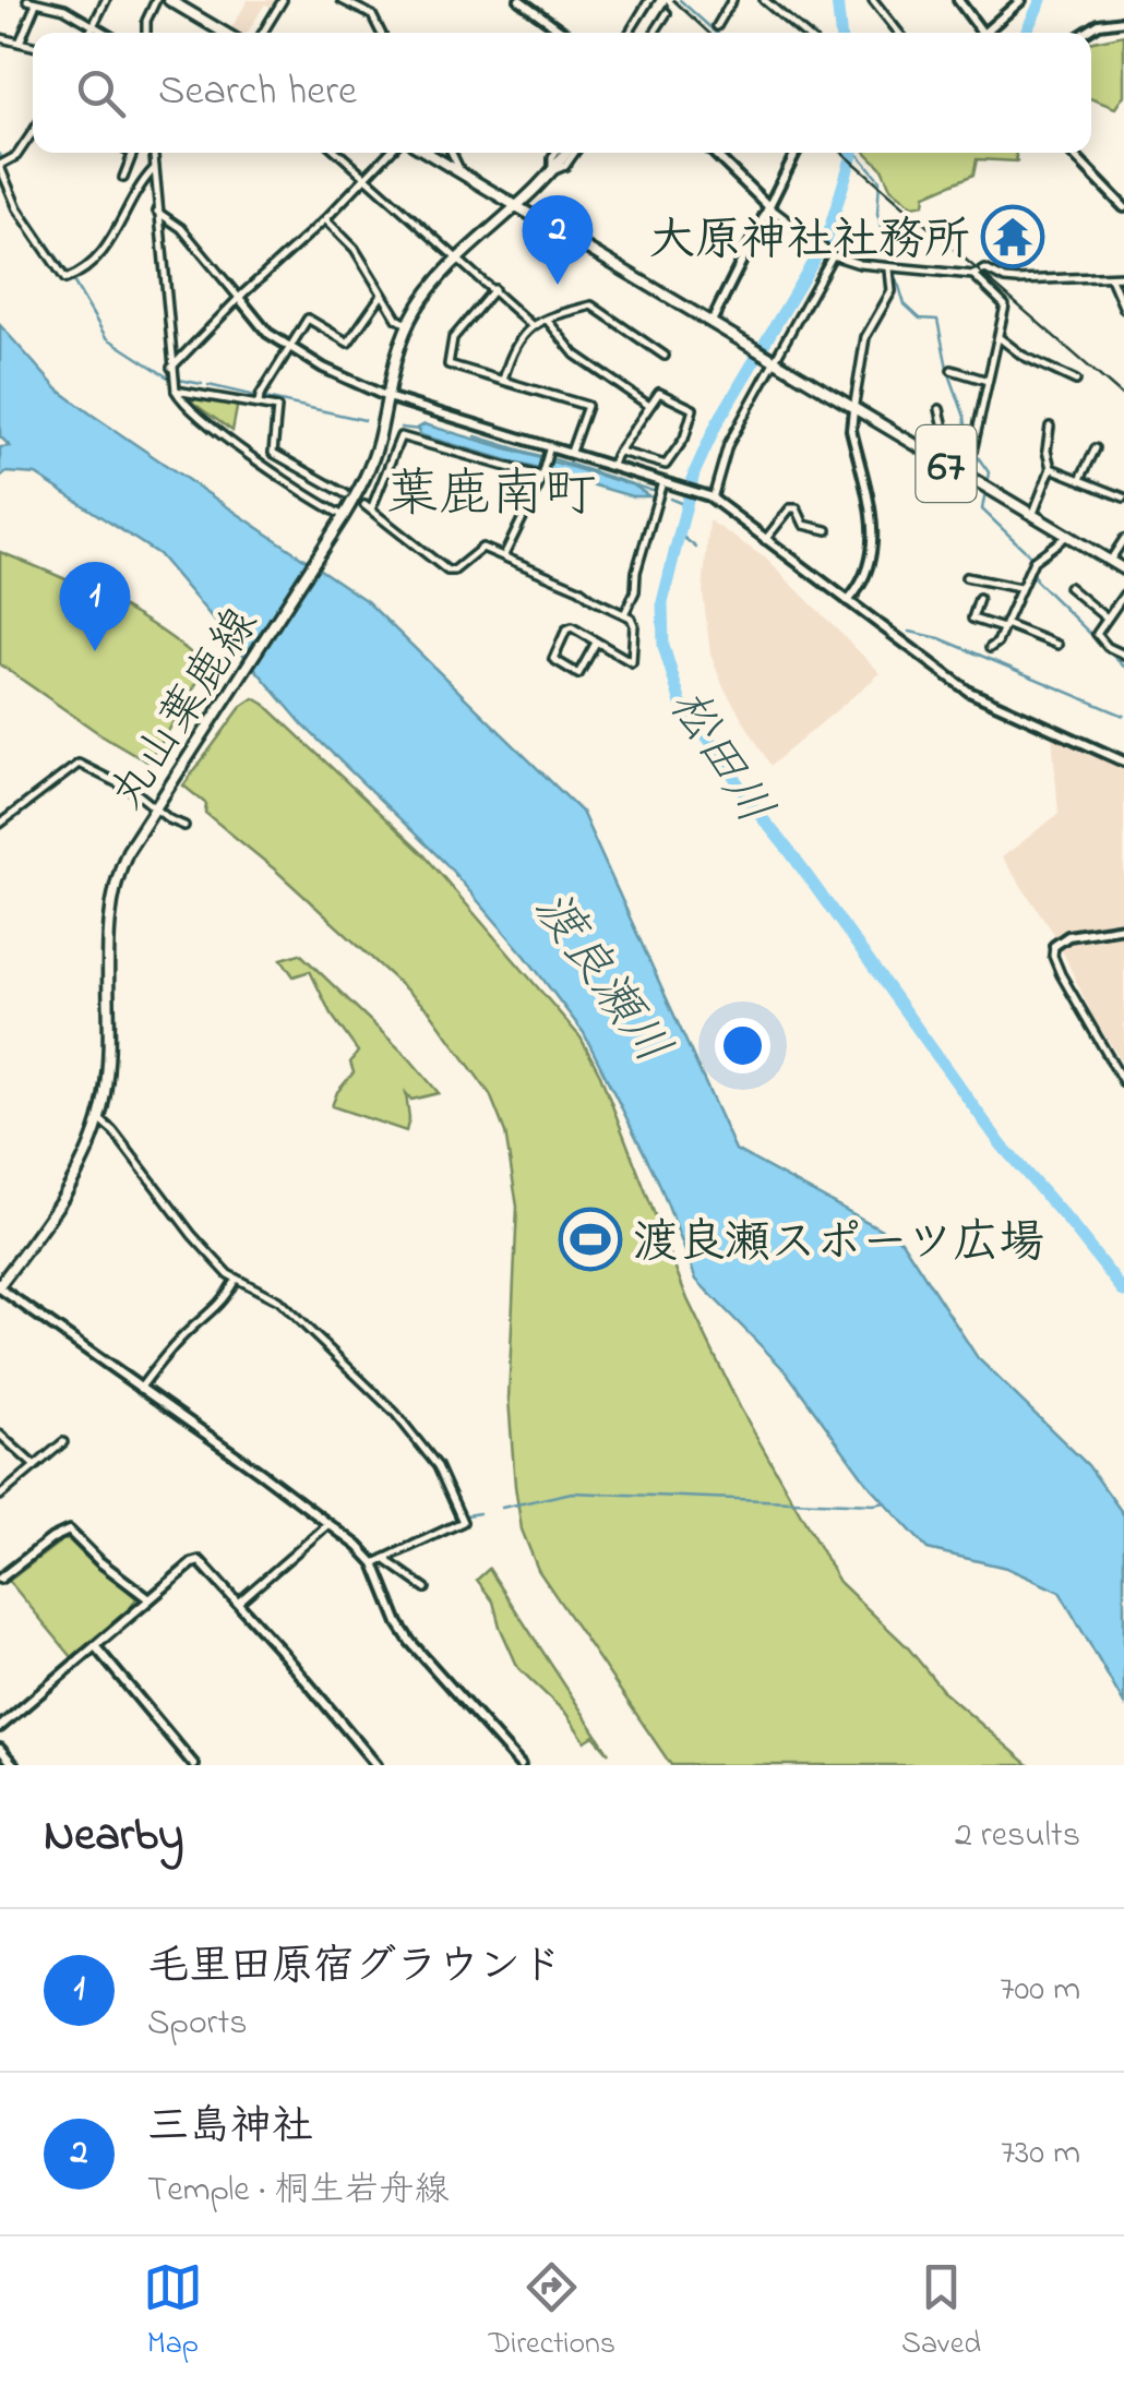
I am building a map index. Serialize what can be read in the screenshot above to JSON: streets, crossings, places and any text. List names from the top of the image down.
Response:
{
  "streets": {
    "main road": ["67", "丸山葉鹿線"]
  },
  "crossings": [
    ["67", "丸山葉鹿線"]
  ],
  "districts": ["葉鹿南町"],
  "water": ["松田川", "渡良瀬川"],
  "places": {
    "temple": ["大原神社社務所"],
    "sports": ["渡良瀬スポーツ広場"]
  },
  "page": {
    "search": "Search here",
    "pins": ["2", "1"],
    "heading": ["Nearby", "2 results"],
    "list": [
      {
        "mark": "1",
        "name": "毛里田原宿グラウンド",
        "note": "Sports",
        "value": "700 m"
      },
      {
        "mark": "2",
        "name": "三島神社",
        "note": "Temple · 桐生岩舟線",
        "value": "730 m"
      }
    ],
    "nav": ["Map", "Directions", "Saved"]
  }
}
